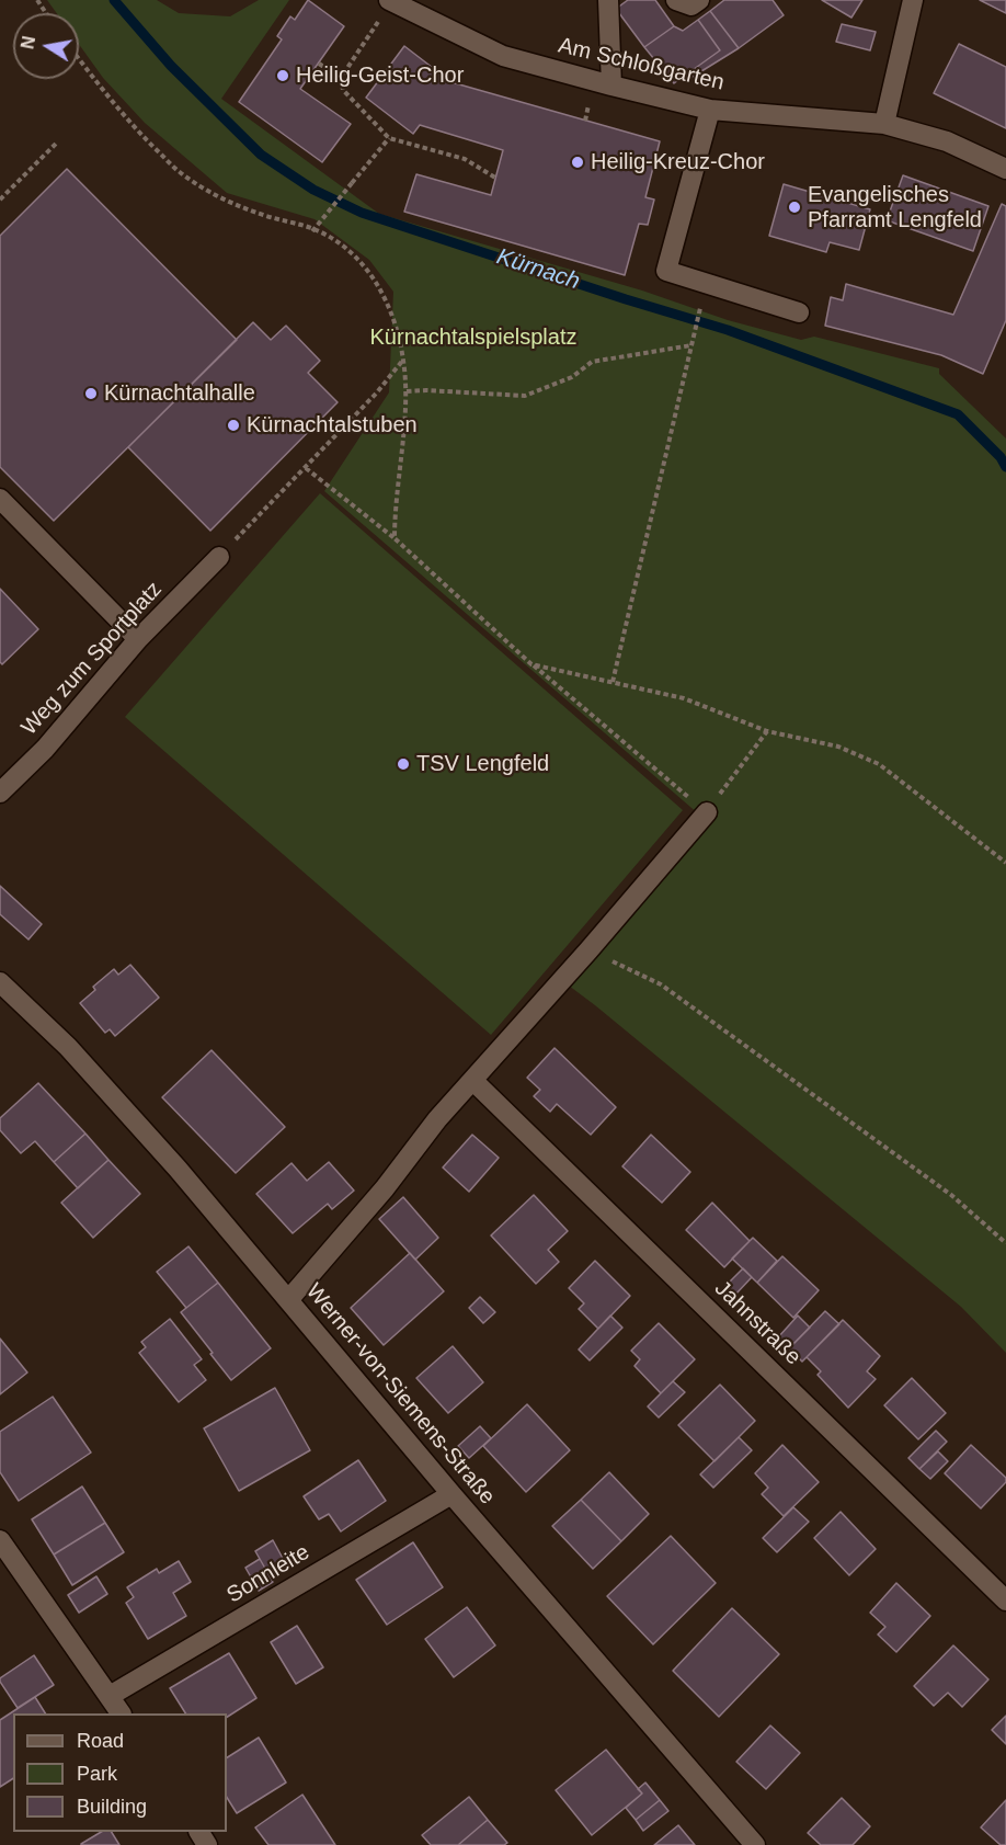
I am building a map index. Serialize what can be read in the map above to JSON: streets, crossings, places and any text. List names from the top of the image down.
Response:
{
  "streets": {
    "street": [
      "Am Schloßgarten",
      "Weg zum Sportplatz",
      "Jahnstraße",
      "Werner-von-Siemens-Straße",
      "Sonnleite"
    ]
  },
  "crossings": [
    ["Werner-von-Siemens-Straße", "Sonnleite"]
  ],
  "water": ["Kürnach"],
  "parks": ["Kürnachtalspielsplatz"],
  "places": [
    "Heilig-Geist-Chor",
    "Heilig-Kreuz-Chor",
    "Evangelisches Pfarramt Lengfeld",
    "Kürnachtalhalle",
    "Kürnachtalstuben",
    "TSV Lengfeld"
  ],
  "legend": ["Road", "Park", "Building"],
  "north": "left"
}
